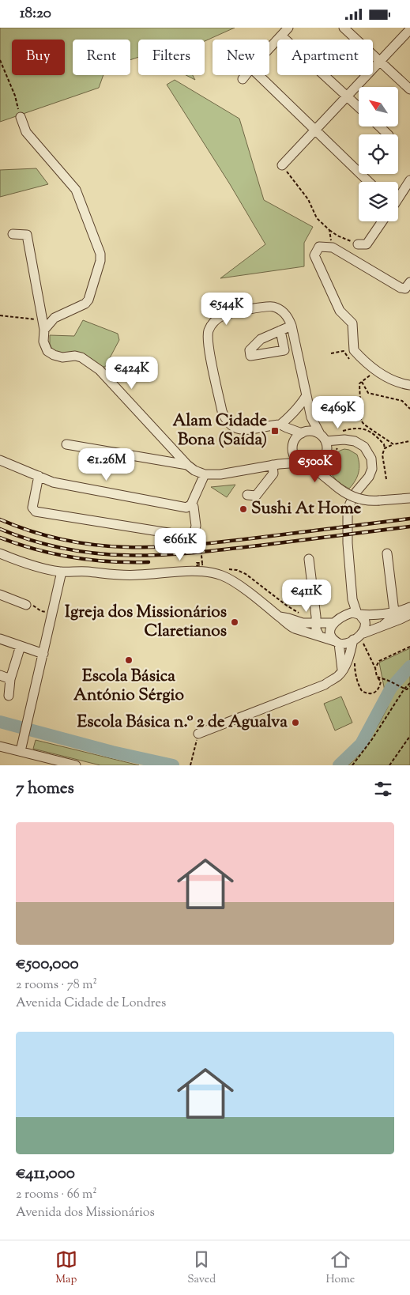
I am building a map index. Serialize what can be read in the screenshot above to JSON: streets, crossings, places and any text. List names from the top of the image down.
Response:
{
  "places": {
    "transit": ["Alam Cidade Bona (Saída)"],
    "other": [
      "Sushi At Home",
      "Igreja dos Missionários Claretianos",
      "Escola Básica António Sérgio",
      "Escola Básica n.º 2 de Agualva"
    ]
  },
  "north": "top left",
  "page": {
    "status": "18:20",
    "chip": [
      "Buy",
      "Rent",
      "Filters",
      "New",
      "Apartment"
    ],
    "price": [
      "€544K",
      "€424K",
      "€469K",
      "€1.26M",
      "€500K",
      "€661K",
      "€411K"
    ],
    "heading": "7 homes",
    "list": [
      {
        "name": "€500,000",
        "note": "2 rooms · 78 m² · Avenida Cidade de Londres"
      },
      {
        "name": "€411,000",
        "note": "2 rooms · 66 m² · Avenida dos Missionários"
      }
    ],
    "tabs": ["Map", "Saved", "Home"]
  }
}
